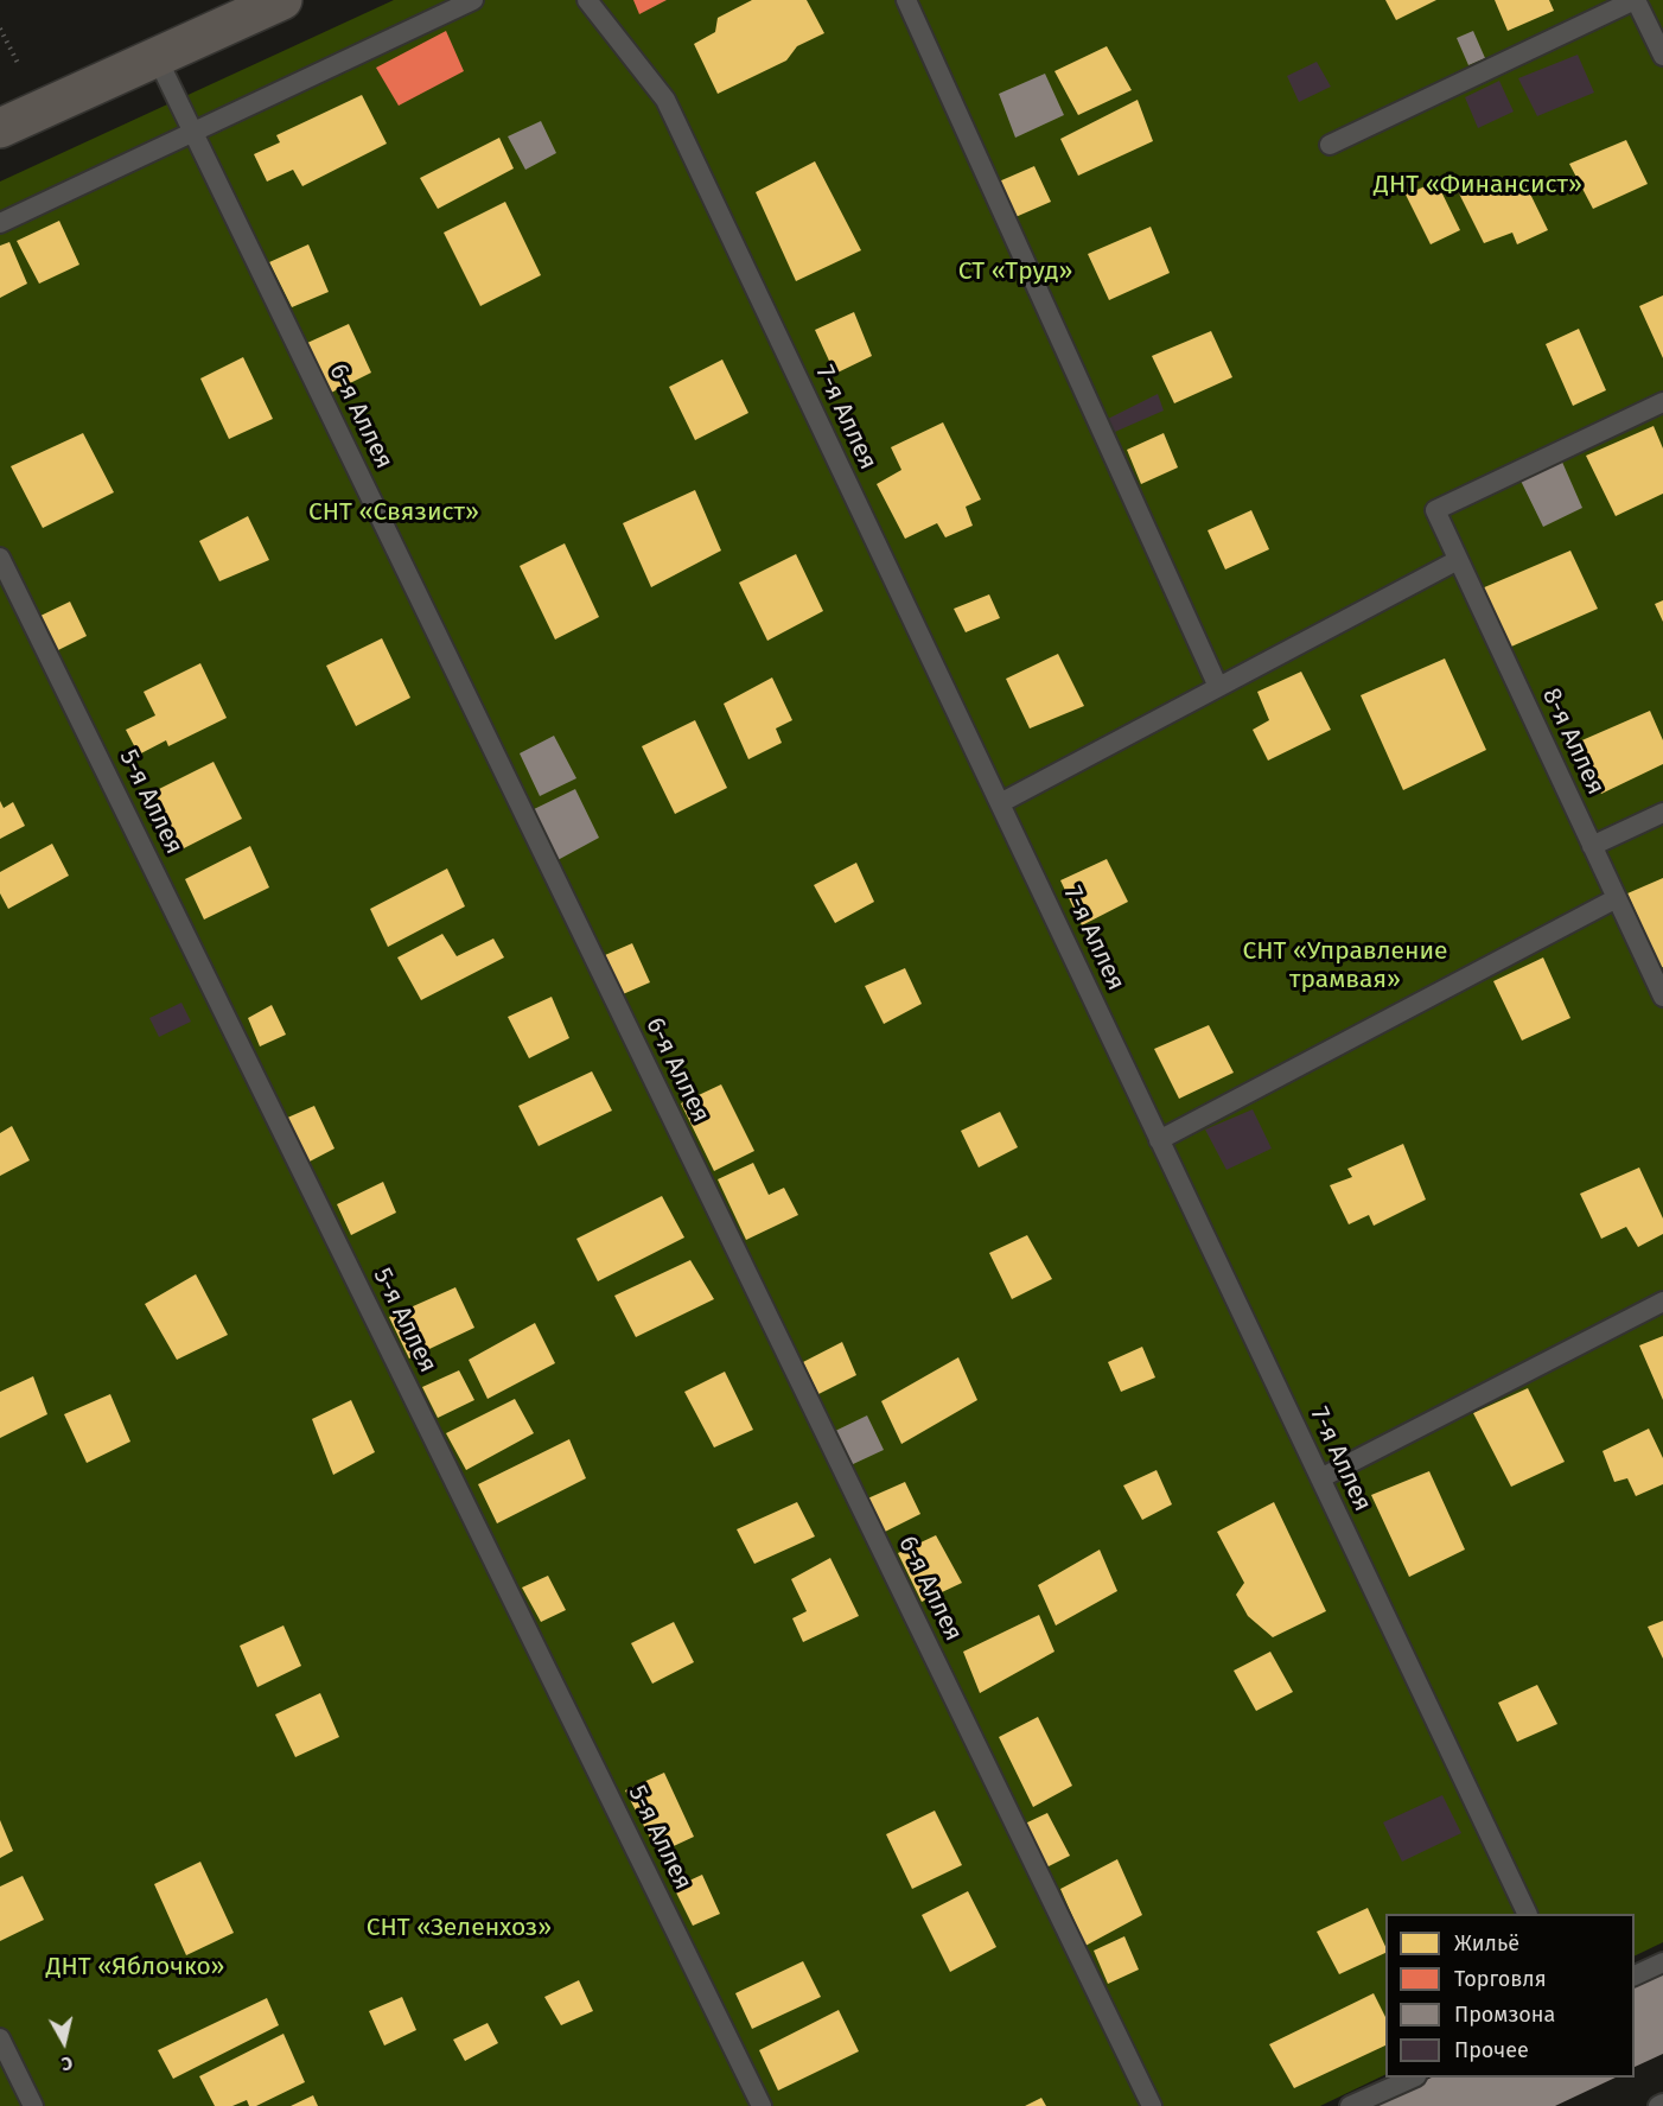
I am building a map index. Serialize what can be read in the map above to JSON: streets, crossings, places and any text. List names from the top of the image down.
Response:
{
  "streets": {
    "lane": [
      "6-я Аллея",
      "7-я Аллея",
      "8-я Аллея",
      "5-я Аллея"
    ]
  },
  "parks": [
    "ДНТ «Финансист»",
    "СТ «Труд»",
    "СНТ «Связист»",
    "СНТ «Управление трамвая»",
    "СНТ «Зеленхоз»",
    "ДНТ «Яблочко»"
  ],
  "legend": [
    "Жильё",
    "Торговля",
    "Промзона",
    "Прочее"
  ],
  "north": "bottom"
}
